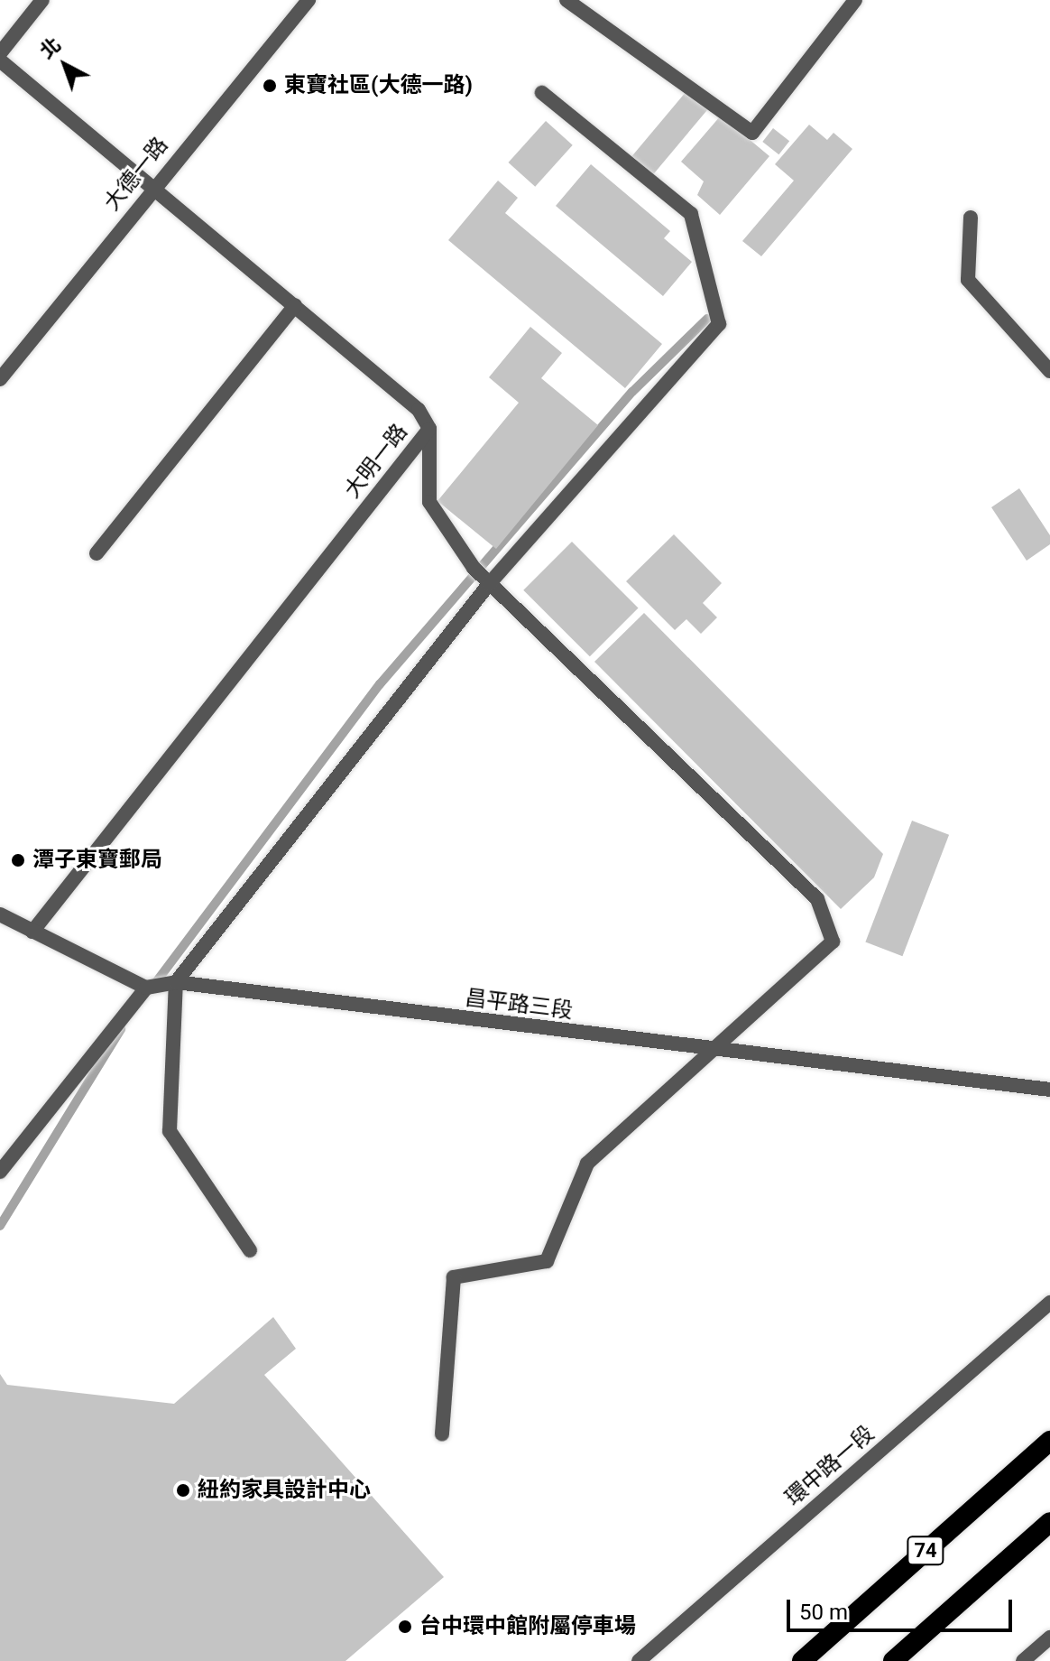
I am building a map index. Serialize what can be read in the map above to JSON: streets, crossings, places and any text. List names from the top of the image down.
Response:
{
  "streets": {
    "highway": ["74"],
    "street": [
      "大德一路",
      "大明一路",
      "昌平路三段",
      "環中路一段"
    ]
  },
  "crossings": [
    ["大德一路", "大明一路"]
  ],
  "places": [
    "東寶社區(大德一路)",
    "潭子東寶郵局",
    "紐約家具設計中心",
    "台中環中館附屬停車場"
  ],
  "scale_bar": "50 m",
  "north": "top left"
}
